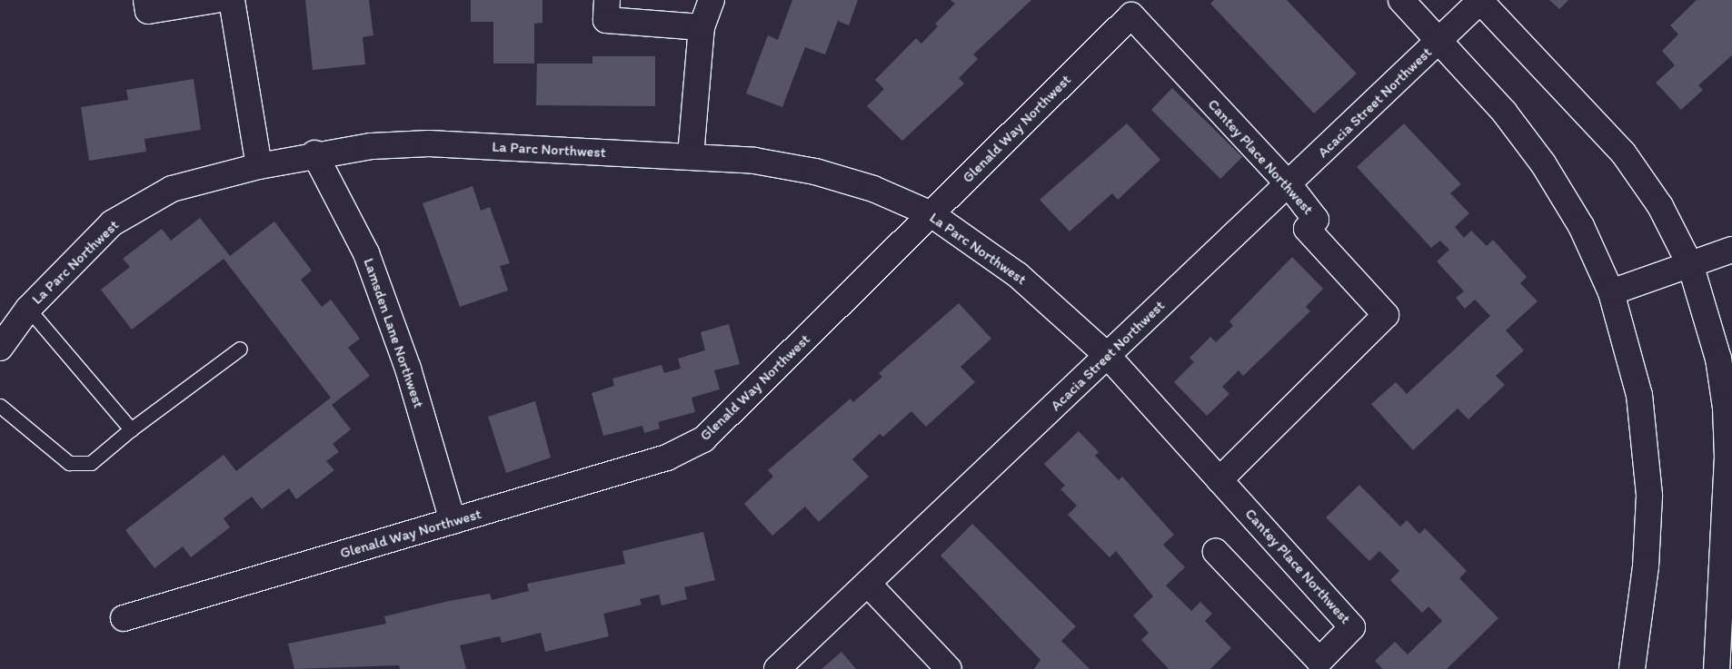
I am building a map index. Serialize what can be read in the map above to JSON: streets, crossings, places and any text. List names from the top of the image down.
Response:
{
  "streets": {
    "street": [
      "Acacia Street Northwest",
      "Glenald Way Northwest",
      "La Parc Northwest",
      "Cantey Place Northwest",
      "Lamsden Lane Northwest"
    ]
  },
  "crossings": [
    ["Acacia Street Northwest", "La Parc Northwest"],
    ["Acacia Street Northwest", "Cantey Place Northwest"],
    ["Glenald Way Northwest", "La Parc Northwest"],
    ["Glenald Way Northwest", "Cantey Place Northwest"],
    ["Glenald Way Northwest", "Lamsden Lane Northwest"],
    ["La Parc Northwest", "Cantey Place Northwest"],
    ["La Parc Northwest", "Lamsden Lane Northwest"]
  ]
}
